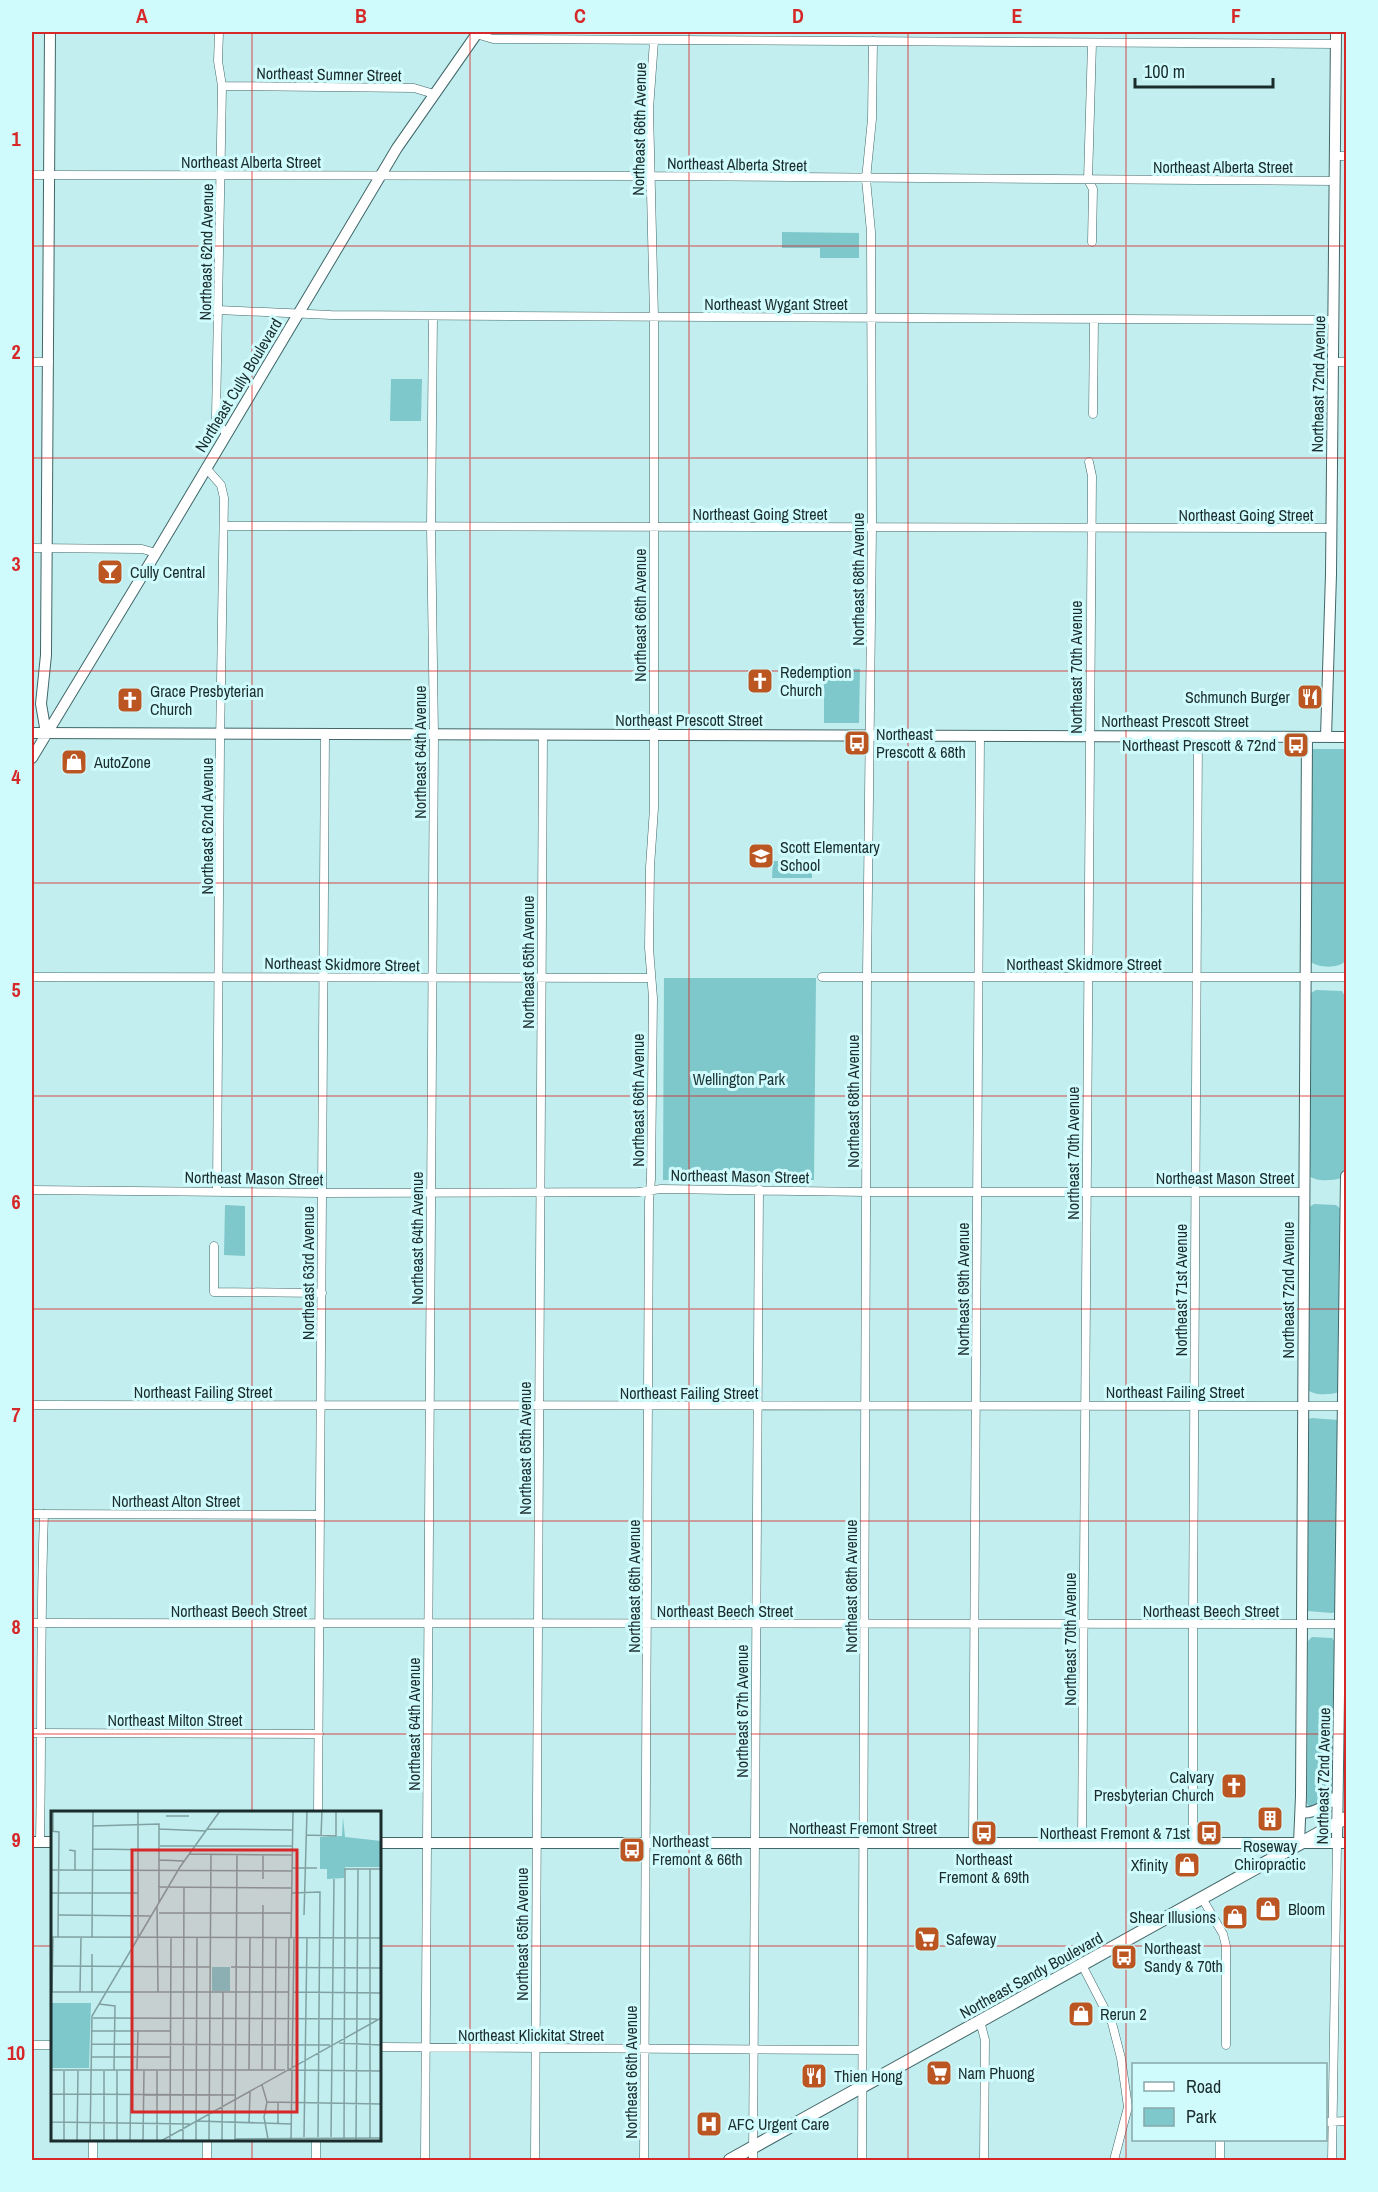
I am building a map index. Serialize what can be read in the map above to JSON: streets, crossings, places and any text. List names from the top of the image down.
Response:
{
  "streets": {
    "main road": ["Northeast Sandy Boulevard"],
    "street": [
      "Northeast Sumner Street",
      "Northeast 66th Avenue",
      "Northeast Alberta Street",
      "Northeast 62nd Avenue",
      "Northeast Wygant Street",
      "Northeast 72nd Avenue",
      "Northeast Cully Boulevard",
      "Northeast Going Street",
      "Northeast 68th Avenue",
      "Northeast 70th Avenue",
      "Northeast Prescott Street",
      "Northeast 64th Avenue",
      "Northeast 65th Avenue",
      "Northeast Skidmore Street",
      "Northeast Mason Street",
      "Northeast 63rd Avenue",
      "Northeast 69th Avenue",
      "Northeast 71st Avenue",
      "Northeast Failing Street",
      "Northeast Alton Street",
      "Northeast Beech Street",
      "Northeast 67th Avenue",
      "Northeast Milton Street",
      "Northeast Fremont Street",
      "Northeast Klickitat Street"
    ]
  },
  "crossings": [
    ["Northeast Sumner Street", "Northeast 62nd Avenue"],
    ["Northeast Sumner Street", "Northeast Cully Boulevard"],
    ["Northeast 66th Avenue", "Northeast Alberta Street"],
    ["Northeast 66th Avenue", "Northeast Wygant Street"],
    ["Northeast 66th Avenue", "Northeast Going Street"],
    ["Northeast 66th Avenue", "Northeast Prescott Street"],
    ["Northeast 66th Avenue", "Northeast Skidmore Street"],
    ["Northeast 66th Avenue", "Northeast Mason Street"],
    ["Northeast 66th Avenue", "Northeast Failing Street"],
    ["Northeast 66th Avenue", "Northeast Beech Street"],
    ["Northeast 66th Avenue", "Northeast Fremont Street"],
    ["Northeast 66th Avenue", "Northeast Klickitat Street"],
    ["Northeast Alberta Street", "Northeast 62nd Avenue"],
    ["Northeast Alberta Street", "Northeast 72nd Avenue"],
    ["Northeast Alberta Street", "Northeast Cully Boulevard"],
    ["Northeast Alberta Street", "Northeast 68th Avenue"],
    ["Northeast 62nd Avenue", "Northeast Wygant Street"],
    ["Northeast 62nd Avenue", "Northeast Cully Boulevard"],
    ["Northeast 62nd Avenue", "Northeast Going Street"],
    ["Northeast 62nd Avenue", "Northeast Prescott Street"],
    ["Northeast 62nd Avenue", "Northeast Skidmore Street"],
    ["Northeast 62nd Avenue", "Northeast Mason Street"],
    ["Northeast Wygant Street", "Northeast 72nd Avenue"],
    ["Northeast Wygant Street", "Northeast Cully Boulevard"],
    ["Northeast Wygant Street", "Northeast 68th Avenue"],
    ["Northeast Wygant Street", "Northeast 64th Avenue"],
    ["Northeast 72nd Avenue", "Northeast Going Street"],
    ["Northeast 72nd Avenue", "Northeast Prescott Street"],
    ["Northeast 72nd Avenue", "Northeast Skidmore Street"],
    ["Northeast 72nd Avenue", "Northeast Mason Street"],
    ["Northeast 72nd Avenue", "Northeast Failing Street"],
    ["Northeast 72nd Avenue", "Northeast Beech Street"],
    ["Northeast 72nd Avenue", "Northeast Fremont Street"],
    ["Northeast 72nd Avenue", "Northeast Sandy Boulevard"],
    ["Northeast Cully Boulevard", "Northeast Prescott Street"],
    ["Northeast Going Street", "Northeast 68th Avenue"],
    ["Northeast Going Street", "Northeast 70th Avenue"],
    ["Northeast Going Street", "Northeast 64th Avenue"],
    ["Northeast 68th Avenue", "Northeast Prescott Street"],
    ["Northeast 68th Avenue", "Northeast Skidmore Street"],
    ["Northeast 68th Avenue", "Northeast Mason Street"],
    ["Northeast 68th Avenue", "Northeast Failing Street"],
    ["Northeast 68th Avenue", "Northeast Beech Street"],
    ["Northeast 68th Avenue", "Northeast Fremont Street"],
    ["Northeast 68th Avenue", "Northeast Sandy Boulevard"],
    ["Northeast 68th Avenue", "Northeast Klickitat Street"],
    ["Northeast 70th Avenue", "Northeast Prescott Street"],
    ["Northeast 70th Avenue", "Northeast Skidmore Street"],
    ["Northeast 70th Avenue", "Northeast Mason Street"],
    ["Northeast 70th Avenue", "Northeast Failing Street"],
    ["Northeast 70th Avenue", "Northeast Beech Street"],
    ["Northeast 70th Avenue", "Northeast Fremont Street"],
    ["Northeast Prescott Street", "Northeast 64th Avenue"],
    ["Northeast Prescott Street", "Northeast 65th Avenue"],
    ["Northeast Prescott Street", "Northeast 63rd Avenue"],
    ["Northeast Prescott Street", "Northeast 69th Avenue"],
    ["Northeast Prescott Street", "Northeast 71st Avenue"],
    ["Northeast 64th Avenue", "Northeast Skidmore Street"],
    ["Northeast 64th Avenue", "Northeast Mason Street"],
    ["Northeast 64th Avenue", "Northeast Failing Street"],
    ["Northeast 64th Avenue", "Northeast Beech Street"],
    ["Northeast 64th Avenue", "Northeast Fremont Street"],
    ["Northeast 64th Avenue", "Northeast Klickitat Street"],
    ["Northeast 65th Avenue", "Northeast Skidmore Street"],
    ["Northeast 65th Avenue", "Northeast Mason Street"],
    ["Northeast 65th Avenue", "Northeast Failing Street"],
    ["Northeast 65th Avenue", "Northeast Beech Street"],
    ["Northeast 65th Avenue", "Northeast Fremont Street"],
    ["Northeast 65th Avenue", "Northeast Klickitat Street"],
    ["Northeast Skidmore Street", "Northeast 63rd Avenue"],
    ["Northeast Skidmore Street", "Northeast 69th Avenue"],
    ["Northeast Skidmore Street", "Northeast 71st Avenue"],
    ["Northeast Mason Street", "Northeast 63rd Avenue"],
    ["Northeast Mason Street", "Northeast 69th Avenue"],
    ["Northeast Mason Street", "Northeast 71st Avenue"],
    ["Northeast Mason Street", "Northeast 67th Avenue"],
    ["Northeast 63rd Avenue", "Northeast Failing Street"],
    ["Northeast 63rd Avenue", "Northeast Alton Street"],
    ["Northeast 63rd Avenue", "Northeast Beech Street"],
    ["Northeast 63rd Avenue", "Northeast Milton Street"],
    ["Northeast 69th Avenue", "Northeast Failing Street"],
    ["Northeast 69th Avenue", "Northeast Beech Street"],
    ["Northeast 69th Avenue", "Northeast Fremont Street"],
    ["Northeast 71st Avenue", "Northeast Failing Street"],
    ["Northeast 71st Avenue", "Northeast Beech Street"],
    ["Northeast 71st Avenue", "Northeast Fremont Street"],
    ["Northeast Failing Street", "Northeast 67th Avenue"],
    ["Northeast Beech Street", "Northeast 67th Avenue"],
    ["Northeast 67th Avenue", "Northeast Fremont Street"],
    ["Northeast 67th Avenue", "Northeast Sandy Boulevard"],
    ["Northeast 67th Avenue", "Northeast Klickitat Street"],
    ["Northeast Fremont Street", "Northeast Sandy Boulevard"]
  ],
  "parks": ["Wellington Park"],
  "places": {
    "bar": ["Cully Central"],
    "church": ["Redemption Church", "Grace Presbyterian Church", "Calvary Presbyterian Church"],
    "restaurant": ["Schmunch Burger", "Thien Hong"],
    "bus stop": [
      "Northeast Prescott & 68th",
      "Northeast Prescott & 72nd",
      "Northeast Fremont & 69th",
      "Northeast Fremont & 71st",
      "Northeast Fremont & 66th",
      "Northeast Sandy & 70th"
    ],
    "shop": [
      "AutoZone",
      "Xfinity",
      "Bloom",
      "Shear Illusions",
      "Rerun 2"
    ],
    "school or university": ["Scott Elementary School"],
    "building": ["Roseway Chiropractic"],
    "supermarket": ["Safeway", "Nam Phuong"],
    "hospital": ["AFC Urgent Care"]
  },
  "legend": ["Road", "Park"],
  "scale_bar": "100 m",
  "grid": {
    "columns": [
      "A",
      "B",
      "C",
      "D",
      "E",
      "F"
    ],
    "rows": [
      "1",
      "2",
      "3",
      "4",
      "5",
      "6",
      "7",
      "8",
      "9",
      "10"
    ]
  }
}
